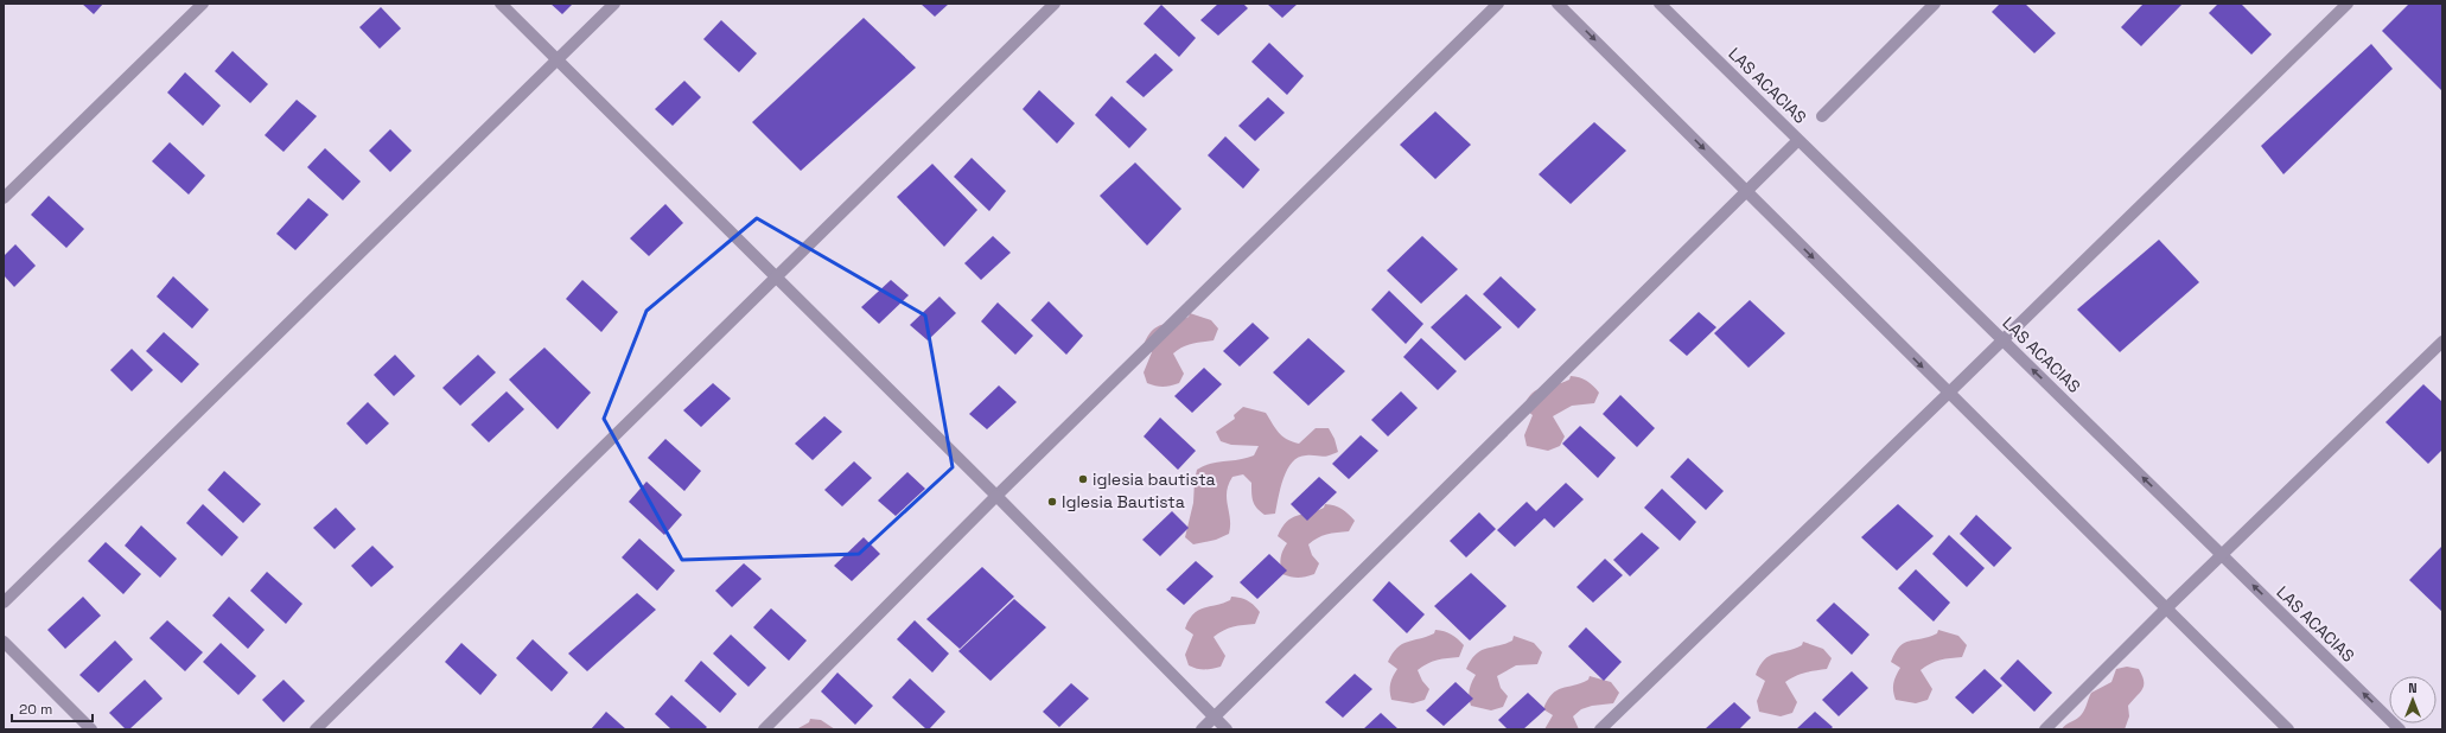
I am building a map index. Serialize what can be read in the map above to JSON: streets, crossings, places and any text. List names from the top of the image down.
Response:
{
  "streets": {
    "street": ["LAS ACACIAS"]
  },
  "places": ["iglesia bautista", "Iglesia Bautista"],
  "scale_bar": "20 m",
  "north": "top"
}
